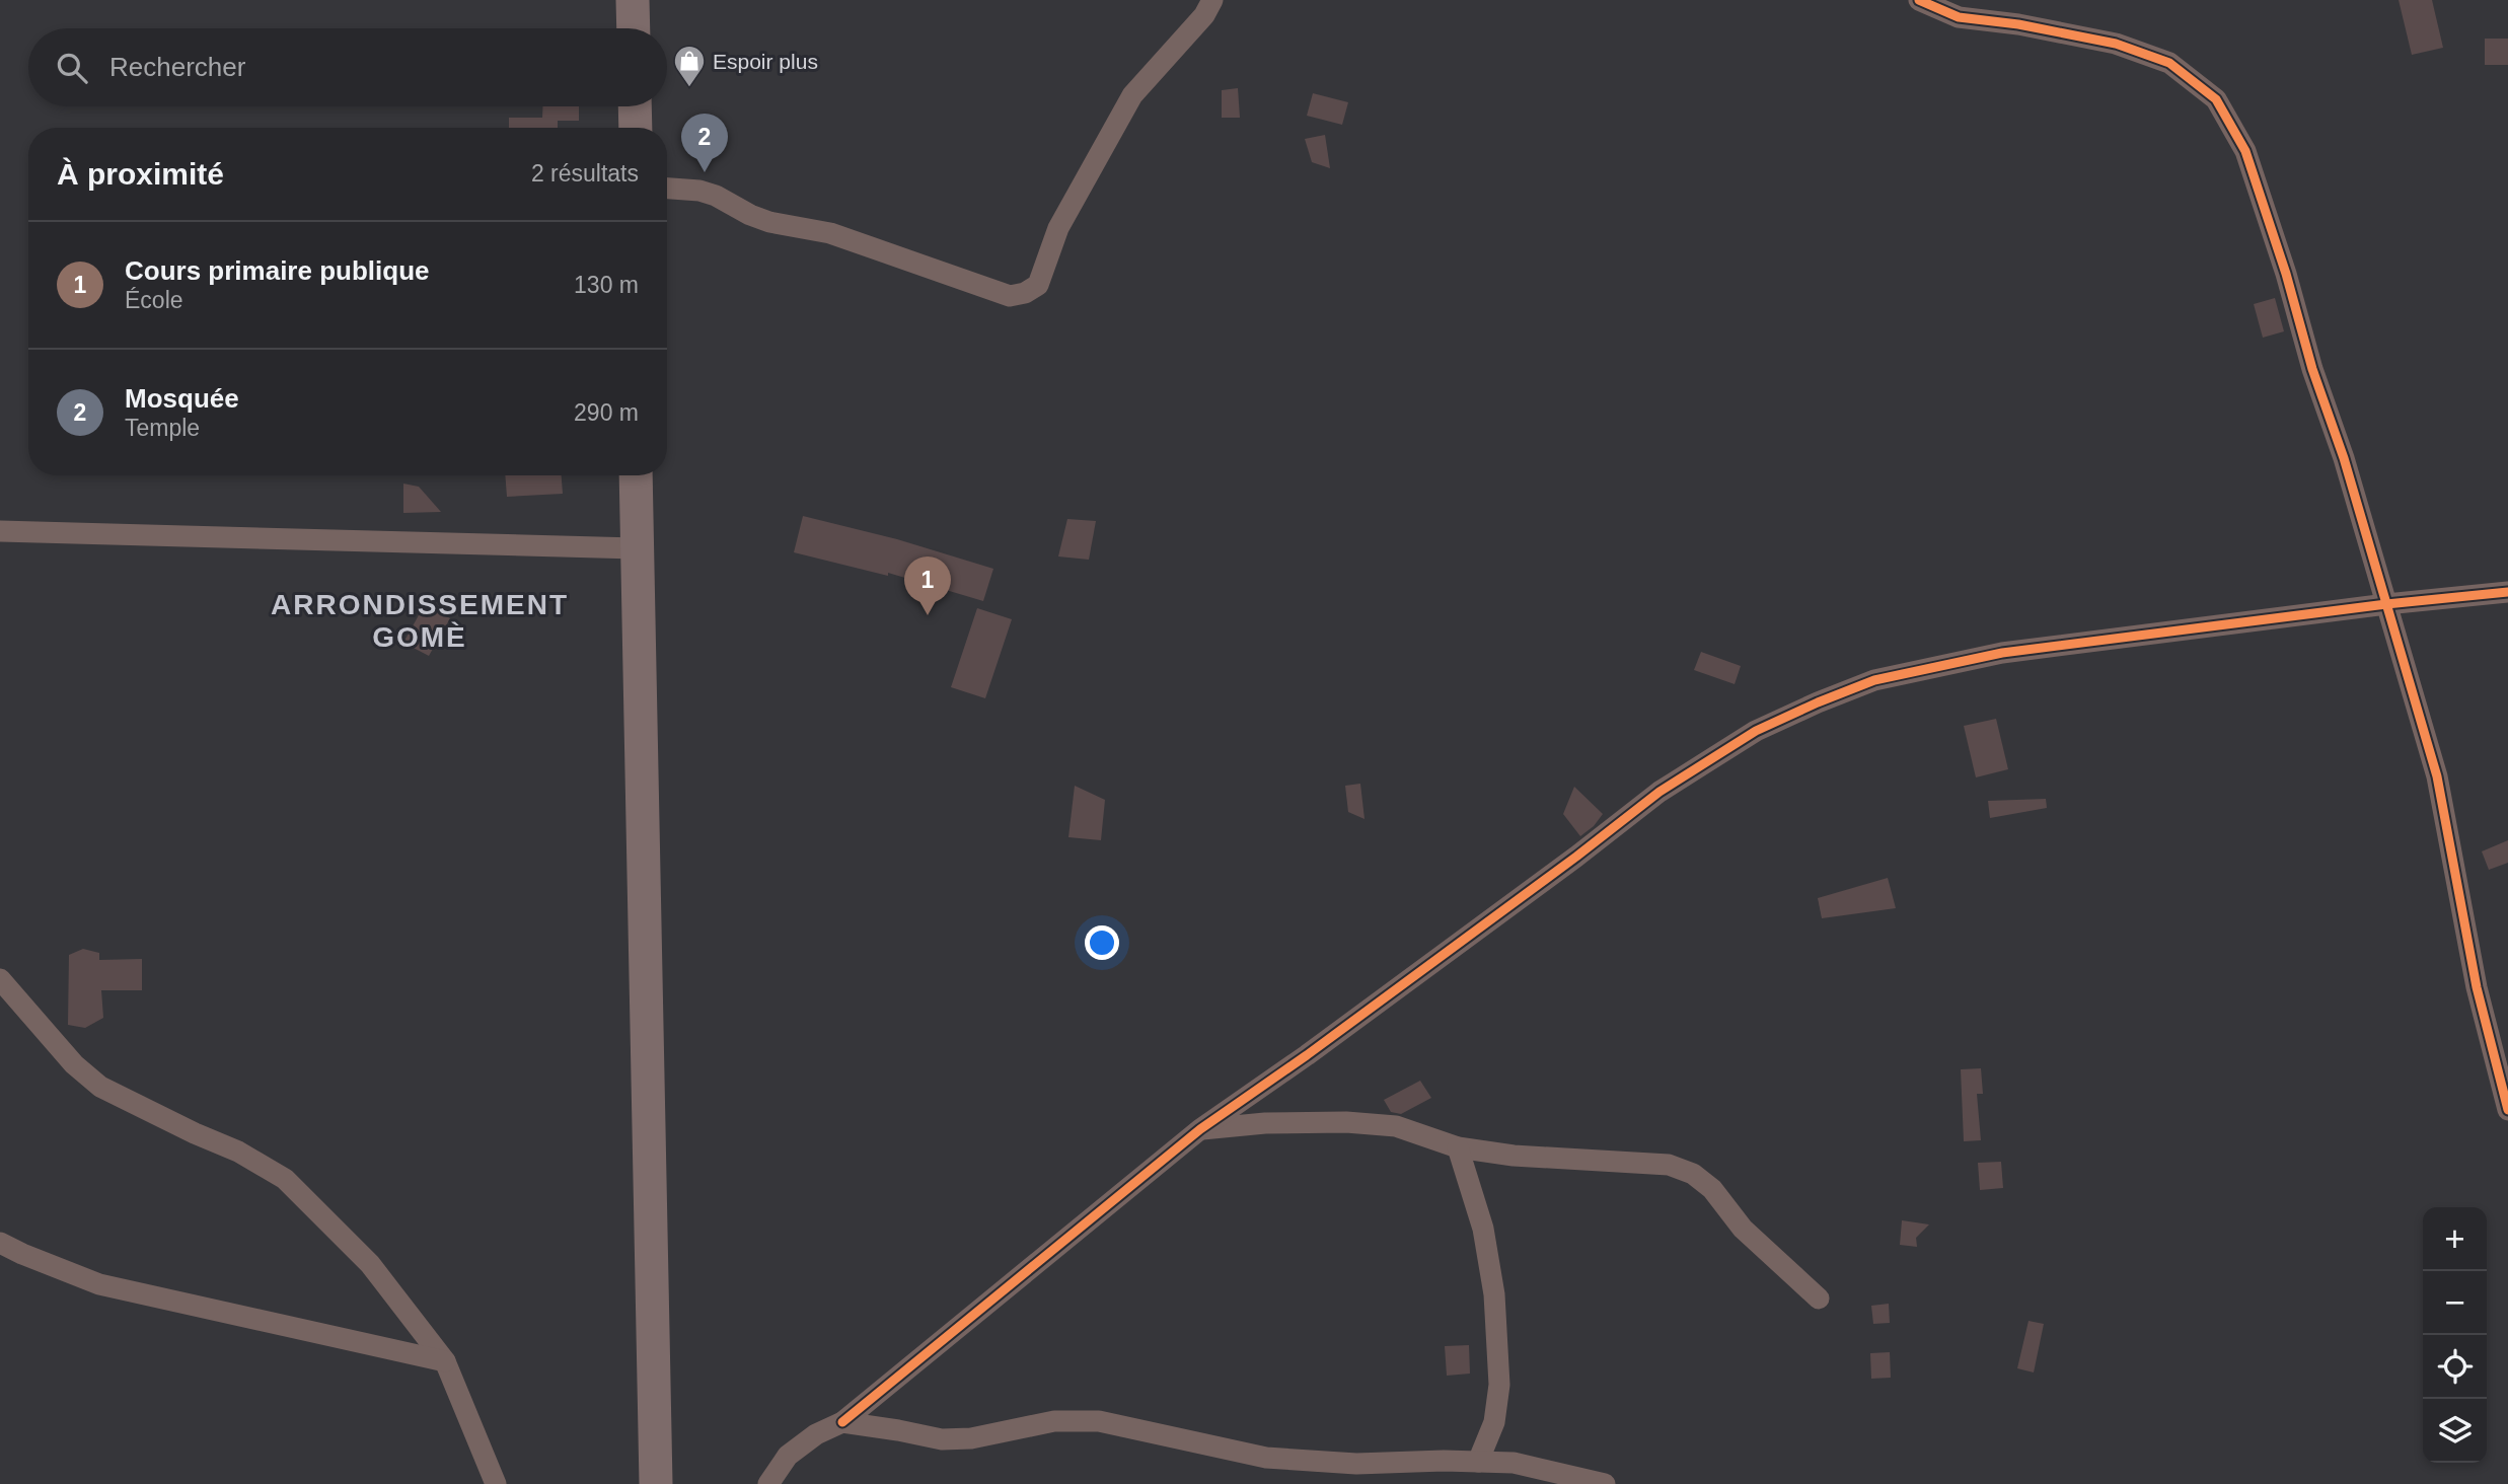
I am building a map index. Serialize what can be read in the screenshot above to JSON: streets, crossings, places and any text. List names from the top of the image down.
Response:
{
  "districts": ["ARRONDISSEMENT GOMÈ"],
  "places": {
    "shop": ["Espoir plus"]
  },
  "page": {
    "search": "Rechercher",
    "pins": ["2", "1"],
    "heading": ["À proximité", "2 résultats"],
    "list": [
      {
        "mark": "1",
        "name": "Cours primaire publique",
        "note": "École",
        "value": "130 m"
      },
      {
        "mark": "2",
        "name": "Mosquée",
        "note": "Temple",
        "value": "290 m"
      }
    ],
    "map_buttons": ["+", "−"]
  }
}
